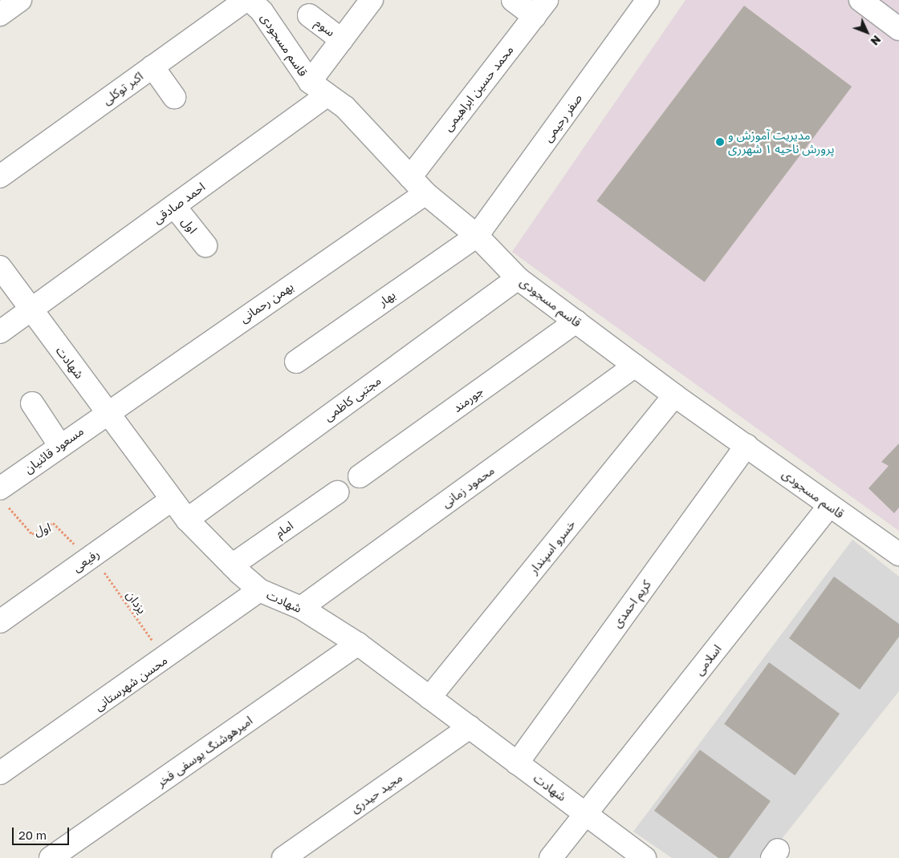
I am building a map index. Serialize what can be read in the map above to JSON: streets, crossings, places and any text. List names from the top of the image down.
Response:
{
  "streets": {
    "street": [
      "سوم",
      "قاسم مسجودی",
      "اکبر توکلی",
      "محمد حسین ابراهیمی",
      "صفر رحیمی",
      "احمد صادقی",
      "اول",
      "بهار",
      "بهمن رحمانی",
      "شهادت",
      "مجتبی کاظمی",
      "جورمند",
      "مسعود قائنیان",
      "محمود زمانی",
      "امام",
      "خسرو اسپندار",
      "رفیعی",
      "کریم احمدی",
      "اسلامی",
      "محسن شهرستانی",
      "امیرهوشنگ یوسفی فخر",
      "مجید حیدری"
    ],
    "path": ["یزدان"]
  },
  "crossings": [
    ["قاسم مسجودی", "محمد حسین ابراهیمی"],
    ["قاسم مسجودی", "صفر رحیمی"],
    ["قاسم مسجودی", "احمد صادقی"],
    ["قاسم مسجودی", "بهار"],
    ["قاسم مسجودی", "بهمن رحمانی"],
    ["قاسم مسجودی", "مجتبی کاظمی"],
    ["قاسم مسجودی", "جورمند"],
    ["قاسم مسجودی", "محمود زمانی"],
    ["قاسم مسجودی", "خسرو اسپندار"],
    ["قاسم مسجودی", "کریم احمدی"],
    ["قاسم مسجودی", "اسلامی"],
    ["صفر رحیمی", "بهار"],
    ["احمد صادقی", "اول"],
    ["احمد صادقی", "شهادت"],
    ["اول", "مسعود قائنیان"],
    ["اول", "رفیعی"],
    ["اول", "یزدان"],
    ["بهمن رحمانی", "شهادت"],
    ["بهمن رحمانی", "مسعود قائنیان"],
    ["شهادت", "مجتبی کاظمی"],
    ["شهادت", "مسعود قائنیان"],
    ["شهادت", "محمود زمانی"],
    ["شهادت", "امام"],
    ["شهادت", "خسرو اسپندار"],
    ["شهادت", "رفیعی"],
    ["شهادت", "کریم احمدی"],
    ["شهادت", "اسلامی"],
    ["شهادت", "محسن شهرستانی"],
    ["شهادت", "امیرهوشنگ یوسفی فخر"],
    ["شهادت", "مجید حیدری"],
    ["رفیعی", "یزدان"],
    ["یزدان", "محسن شهرستانی"]
  ],
  "places": ["مدیریت آموزش و پرورش ناحیه ۱ شهرری"],
  "scale_bar": "20 m",
  "north": "bottom right"
}
